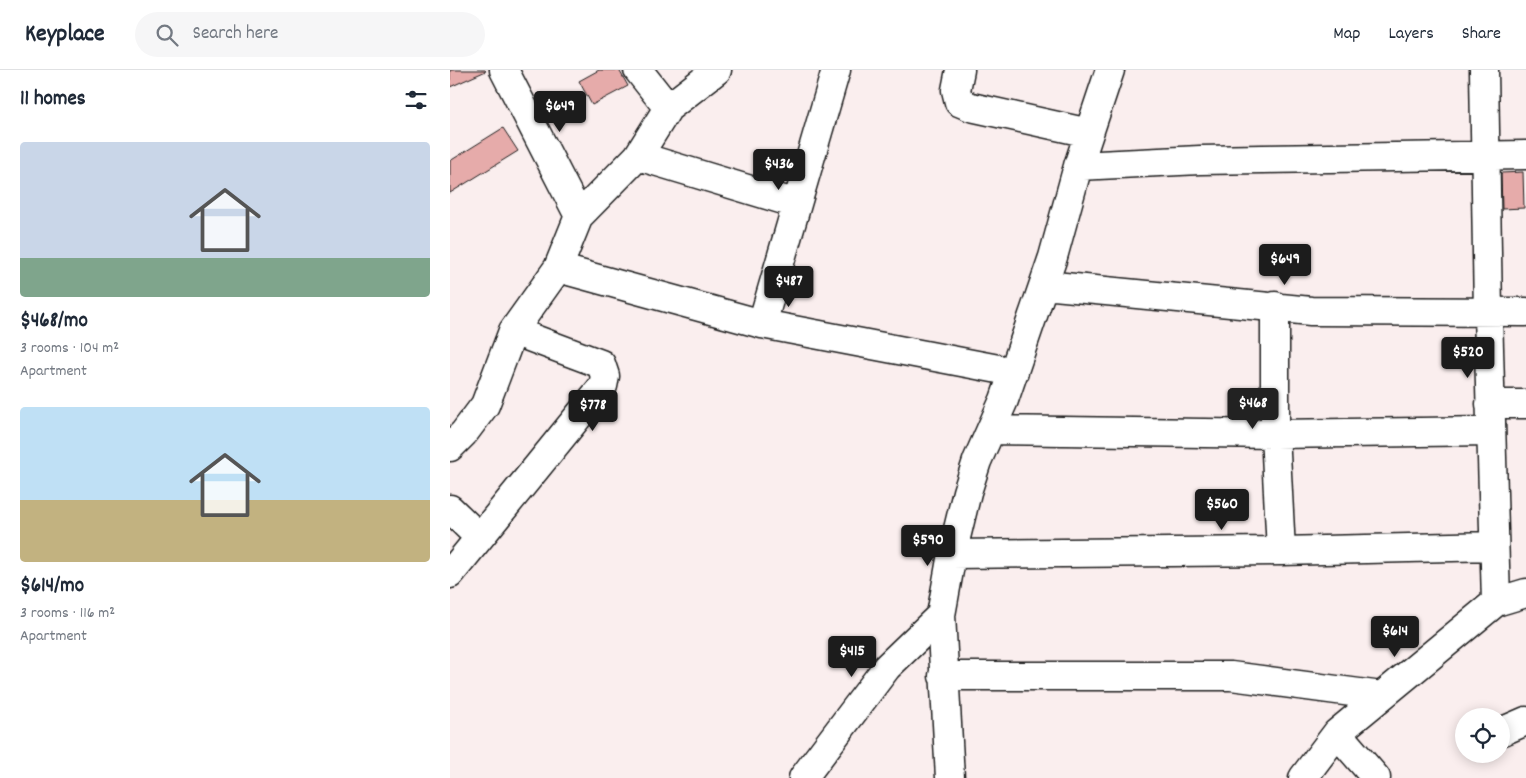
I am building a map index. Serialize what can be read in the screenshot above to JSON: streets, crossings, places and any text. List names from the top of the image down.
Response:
{
  "page": {
    "header": "Keyplace",
    "search": "Search here",
    "nav": ["Map", "Layers", "Share"],
    "heading": "11 homes",
    "price": [
      "$649",
      "$436",
      "$649",
      "$487",
      "$520",
      "$468",
      "$778",
      "$560",
      "$590",
      "$614",
      "$415"
    ],
    "list": [
      {
        "name": "$468/mo",
        "note": "3 rooms · 104 m² · Apartment"
      },
      {
        "name": "$614/mo",
        "note": "3 rooms · 116 m² · Apartment"
      }
    ]
  }
}
